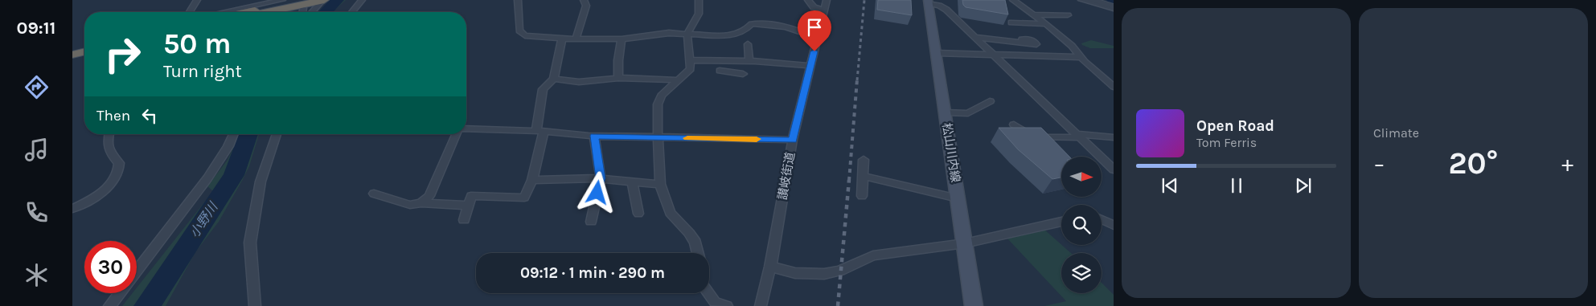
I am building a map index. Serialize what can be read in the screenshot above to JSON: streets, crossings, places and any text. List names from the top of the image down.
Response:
{
  "streets": {
    "main road": ["松山川内線"],
    "street": ["讃岐街道"]
  },
  "water": ["小野川"],
  "north": "right",
  "page": {
    "tabs": "09:11",
    "tile": "Climate",
    "turn": ["50 m", "Turn right"],
    "then": "Then",
    "song": ["Open Road", "Tom Ferris"],
    "heat": ["−", "20°", "+"],
    "limit": "30",
    "trip": "09:12 · 1 min · 290 m"
  }
}
